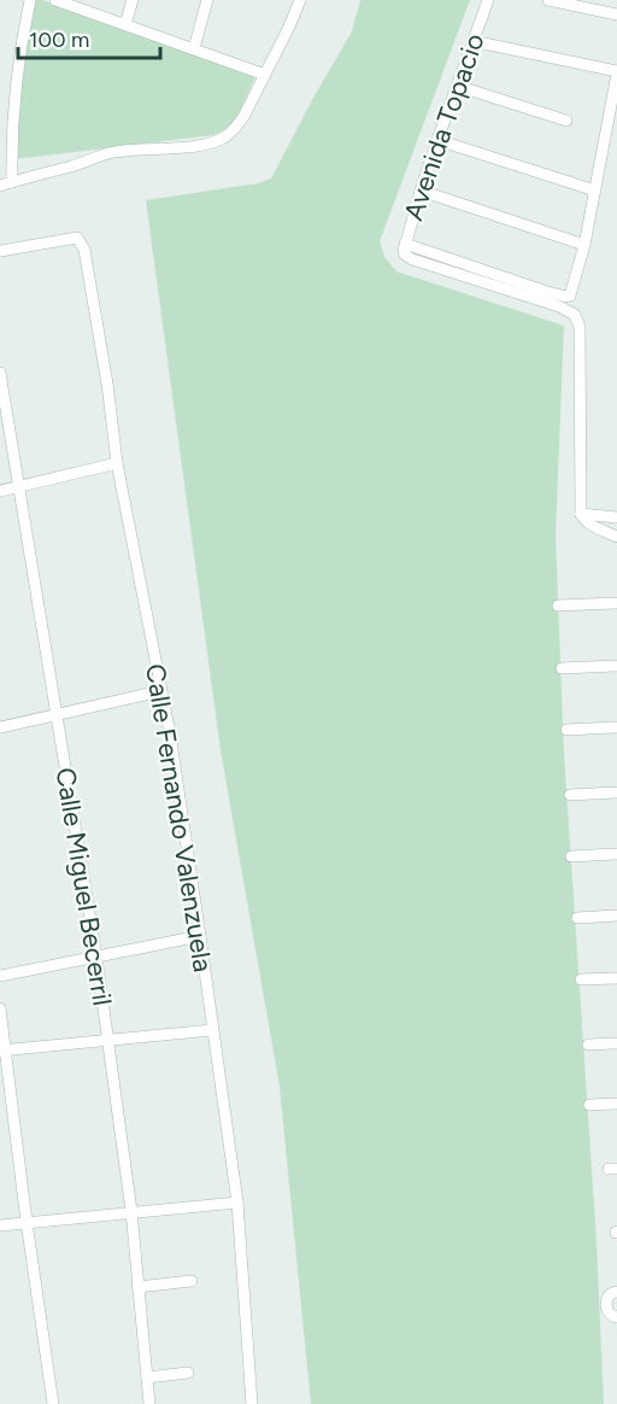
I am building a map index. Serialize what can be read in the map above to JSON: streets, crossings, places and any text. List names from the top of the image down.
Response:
{
  "streets": {
    "street": ["Avenida Topacio", "Calle Fernando Valenzuela", "Calle Miguel Becerril"]
  },
  "scale_bar": "100 m"
}
